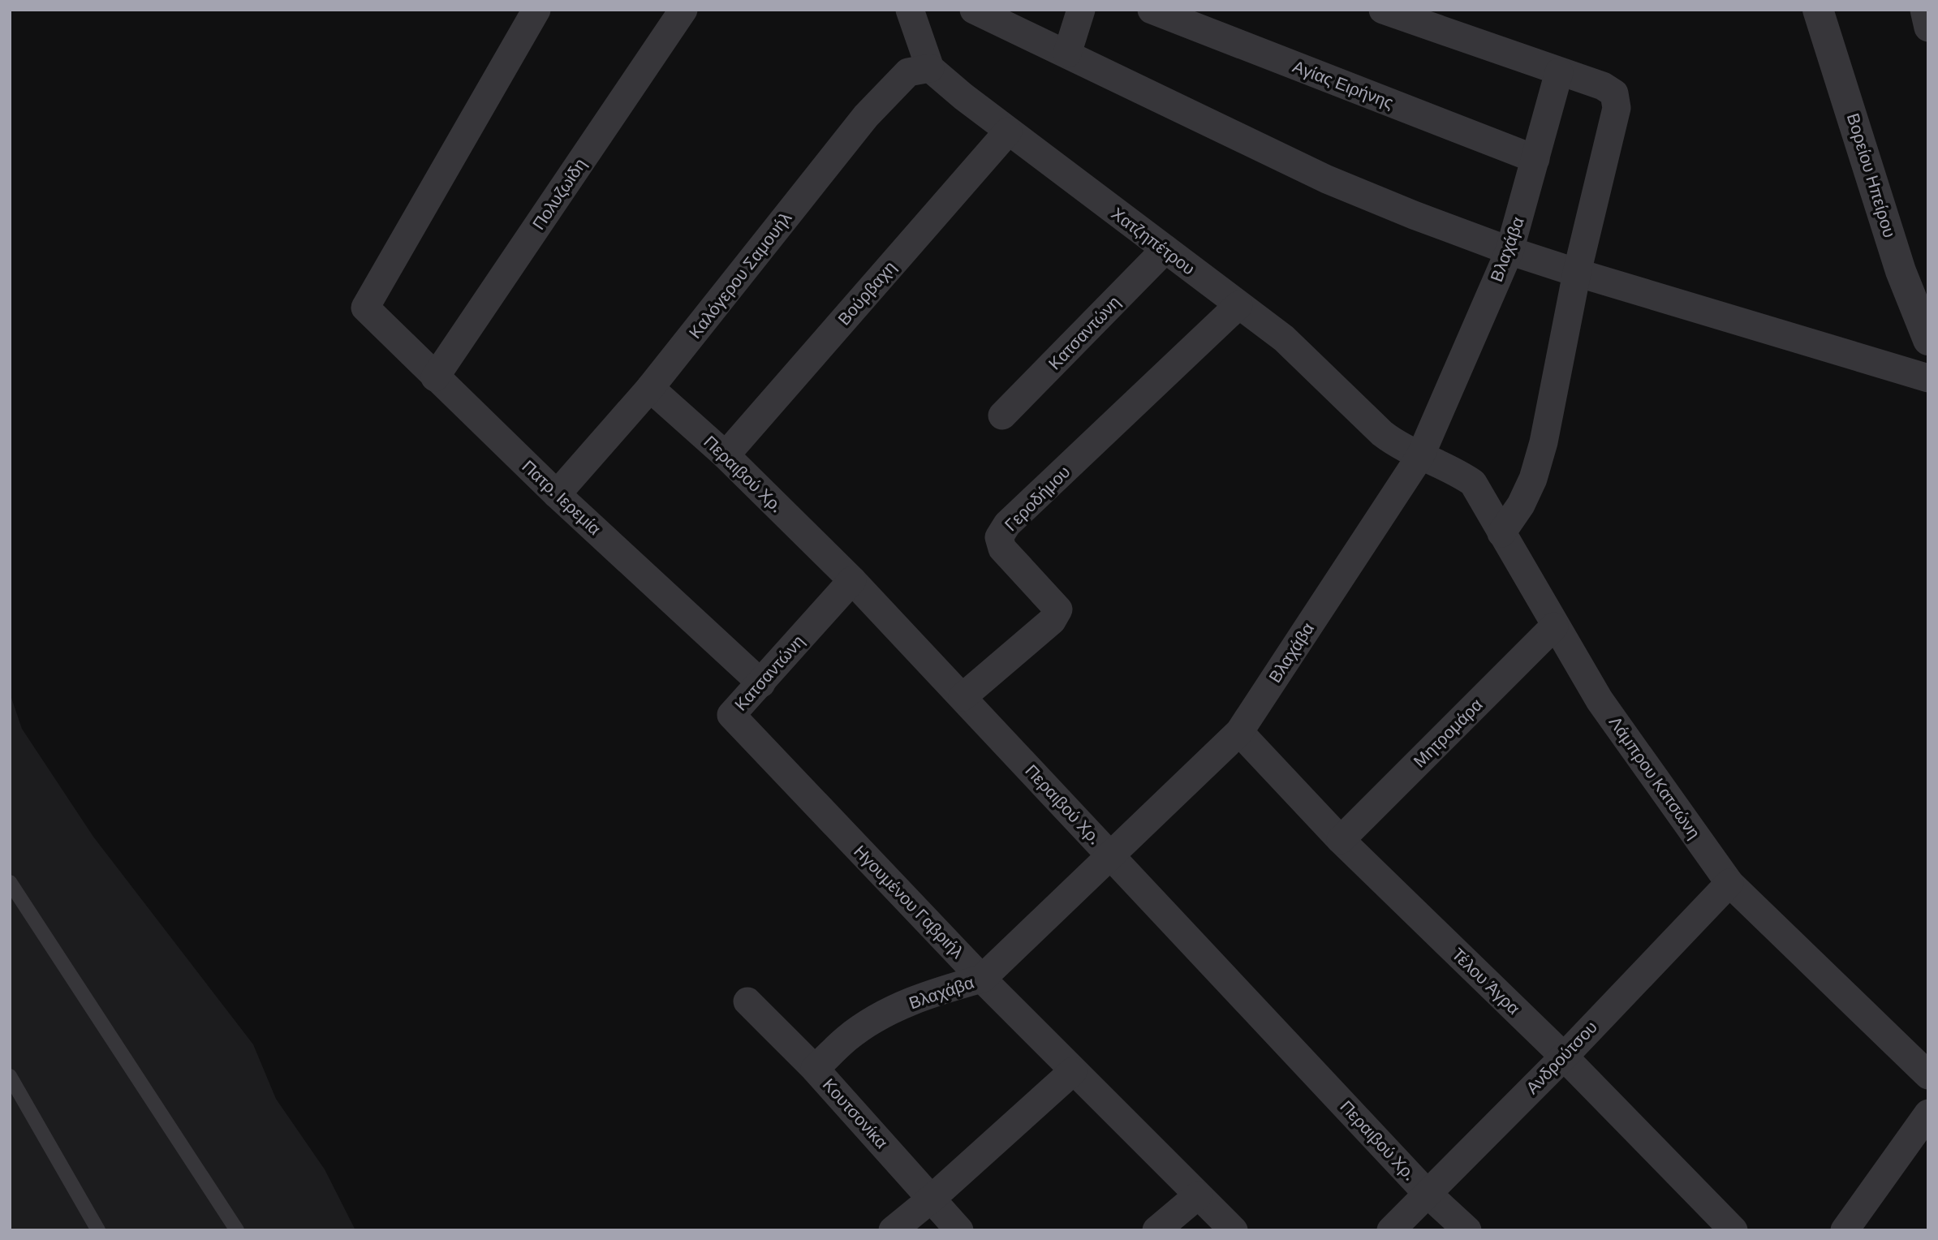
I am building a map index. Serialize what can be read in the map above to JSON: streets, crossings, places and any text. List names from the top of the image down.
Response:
{
  "streets": {
    "street": [
      "Αγίας Ειρήνης",
      "Βορείου Ηπείρου",
      "Πολυζωίδη",
      "Χατζηπέτρου",
      "Βλαχάβα",
      "Καλόγερου Σαμουήλ",
      "Βούρβαχη",
      "Κατσαντώνη",
      "Περαιβού Χρ.",
      "Πατρ. Ιερεμία",
      "Γεροδήμου",
      "Μητρομάρα",
      "Λάμπρου Κατσώνη",
      "Ηγουμένου Γαβριήλ",
      "Τέλου Άγρα",
      "Ανδρούτσου",
      "Κουτσονίκα"
    ]
  },
  "crossings": [
    ["Αγίας Ειρήνης", "Βλαχάβα"],
    ["Πολυζωίδη", "Πατρ. Ιερεμία"],
    ["Χατζηπέτρου", "Βλαχάβα"],
    ["Χατζηπέτρου", "Καλόγερου Σαμουήλ"],
    ["Χατζηπέτρου", "Βούρβαχη"],
    ["Χατζηπέτρου", "Κατσαντώνη"],
    ["Χατζηπέτρου", "Γεροδήμου"],
    ["Χατζηπέτρου", "Λάμπρου Κατσώνη"],
    ["Βλαχάβα", "Περαιβού Χρ."],
    ["Βλαχάβα", "Λάμπρου Κατσώνη"],
    ["Βλαχάβα", "Ηγουμένου Γαβριήλ"],
    ["Βλαχάβα", "Τέλου Άγρα"],
    ["Βλαχάβα", "Κουτσονίκα"],
    ["Καλόγερου Σαμουήλ", "Περαιβού Χρ."],
    ["Καλόγερου Σαμουήλ", "Πατρ. Ιερεμία"],
    ["Βούρβαχη", "Περαιβού Χρ."],
    ["Κατσαντώνη", "Περαιβού Χρ."],
    ["Κατσαντώνη", "Πατρ. Ιερεμία"],
    ["Κατσαντώνη", "Ηγουμένου Γαβριήλ"],
    ["Περαιβού Χρ.", "Γεροδήμου"],
    ["Περαιβού Χρ.", "Ανδρούτσου"],
    ["Μητρομάρα", "Λάμπρου Κατσώνη"],
    ["Μητρομάρα", "Τέλου Άγρα"],
    ["Λάμπρου Κατσώνη", "Ανδρούτσου"],
    ["Τέλου Άγρα", "Ανδρούτσου"]
  ]
}
